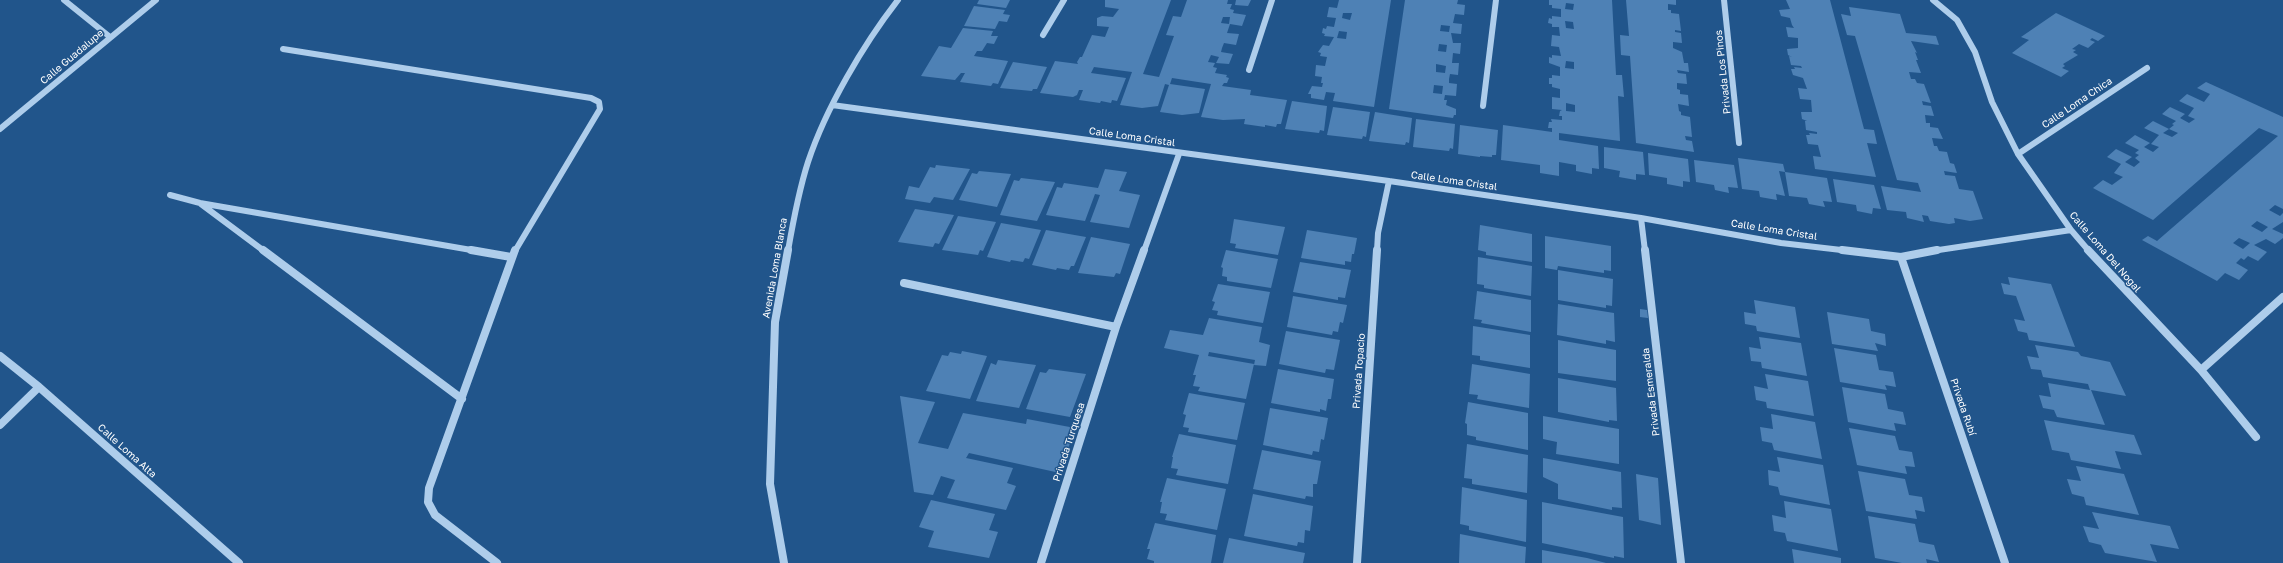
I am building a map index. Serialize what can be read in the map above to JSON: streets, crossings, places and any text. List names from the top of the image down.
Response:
{
  "streets": {
    "street": [
      "Calle Guadalupe",
      "Privada Los Pinos",
      "Calle Loma Chica",
      "Calle Loma Cristal",
      "Calle Loma Del Nogal",
      "Avenida Loma Blanca",
      "Privada Topacio",
      "Privada Esmeralda",
      "Privada Rubí",
      "Privada Turquesa",
      "Calle Loma Alta"
    ]
  },
  "crossings": [
    ["Calle Loma Chica", "Calle Loma Del Nogal"],
    ["Calle Loma Cristal", "Calle Loma Del Nogal"],
    ["Calle Loma Cristal", "Avenida Loma Blanca"],
    ["Calle Loma Cristal", "Privada Topacio"],
    ["Calle Loma Cristal", "Privada Esmeralda"],
    ["Calle Loma Cristal", "Privada Rubí"],
    ["Calle Loma Cristal", "Privada Turquesa"]
  ]
}
